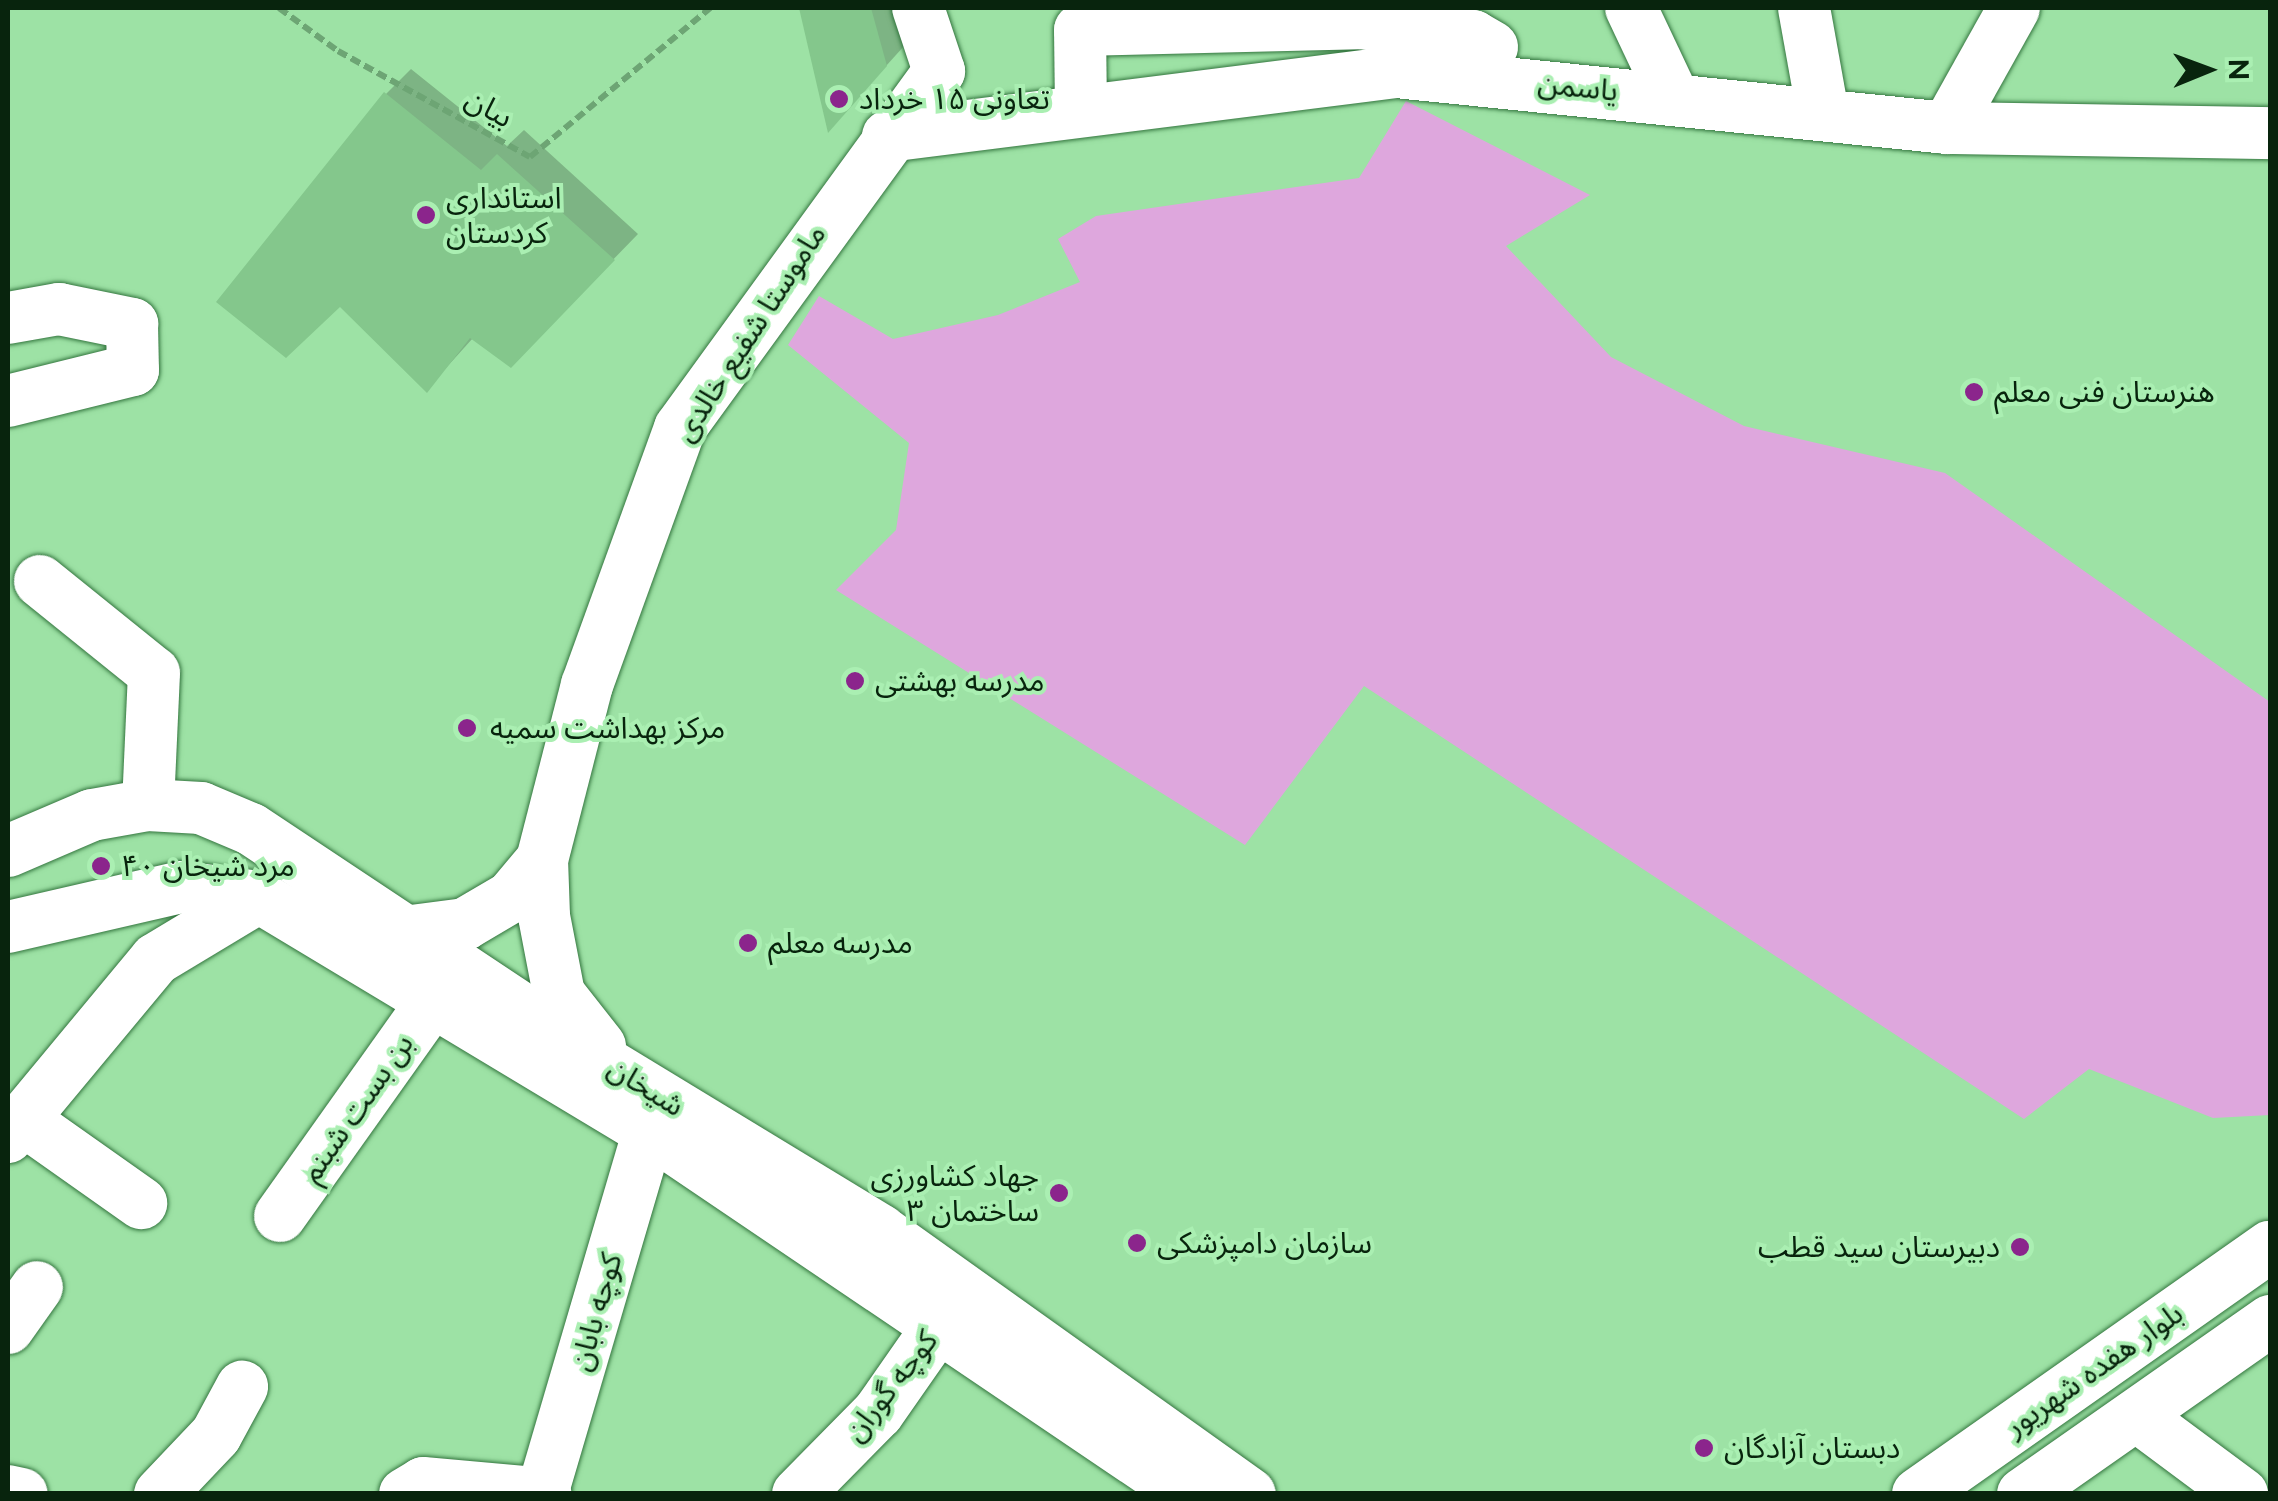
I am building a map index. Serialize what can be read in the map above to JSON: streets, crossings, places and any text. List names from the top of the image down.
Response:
{
  "streets": {
    "street": [
      "یاسمن",
      "ماموستا شفیع خالدی",
      "شیخان",
      "بن بست شبنم",
      "کوچه بابان",
      "بلوار هفده شهریور",
      "کوچه گوران"
    ],
    "path": ["بیان"]
  },
  "crossings": [
    ["یاسمن", "ماموستا شفیع خالدی"],
    ["شیخان", "بن بست شبنم"],
    ["شیخان", "کوچه بابان"],
    ["شیخان", "کوچه گوران"]
  ],
  "places": [
    "تعاونی ۱۵ خرداد",
    "استانداری کردستان",
    "هنرستان فنی معلم",
    "مدرسه بهشتی",
    "مرکز بهداشت سمیه",
    "۴۰ مرد شیخان",
    "مدرسه معلم",
    "جهاد کشاورزی ساختمان ۳",
    "سازمان دامپزشکی",
    "دبیرستان سید قطب",
    "دبستان آزادگان"
  ],
  "north": "right"
}
